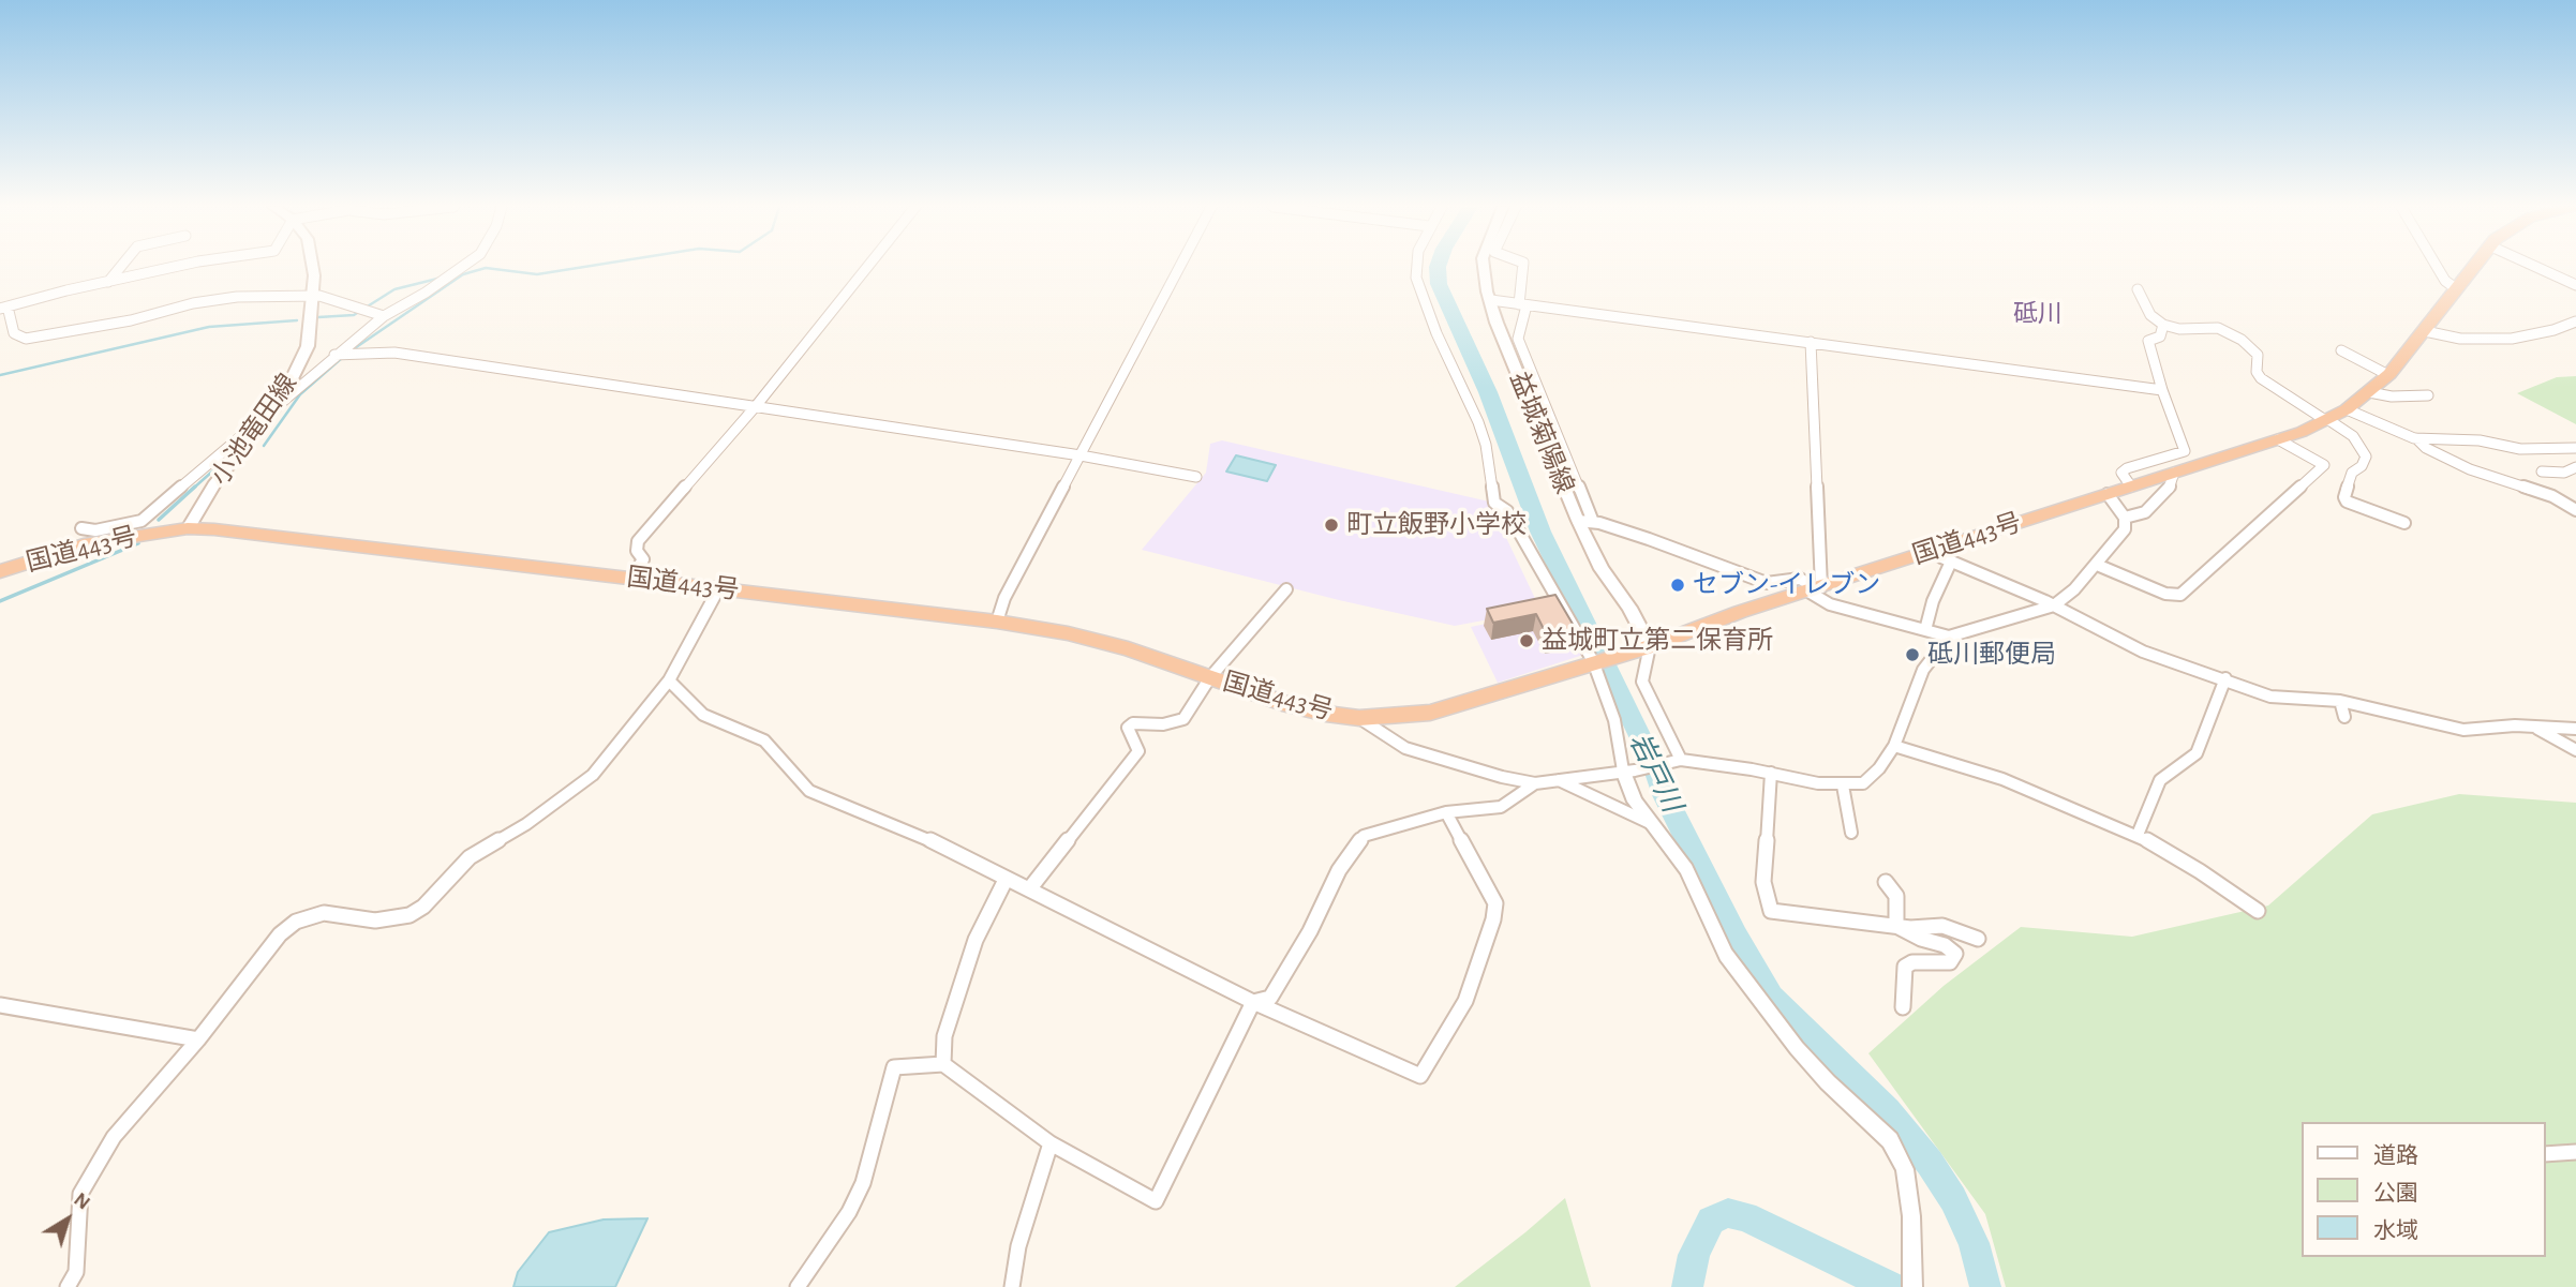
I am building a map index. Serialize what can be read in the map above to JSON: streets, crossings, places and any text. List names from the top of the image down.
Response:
{
  "streets": {
    "highway": ["国道443号"],
    "main road": ["小池竜田線", "益城菊陽線"]
  },
  "crossings": [
    ["小池竜田線", "国道443号"],
    ["益城菊陽線", "国道443号"]
  ],
  "districts": ["砥川"],
  "water": ["岩戸川"],
  "places": [
    "町立飯野小学校",
    "セブン-イレブン",
    "益城町立第二保育所",
    "砥川郵便局"
  ],
  "legend": ["道路", "公園", "水域"],
  "north": "top right"
}
